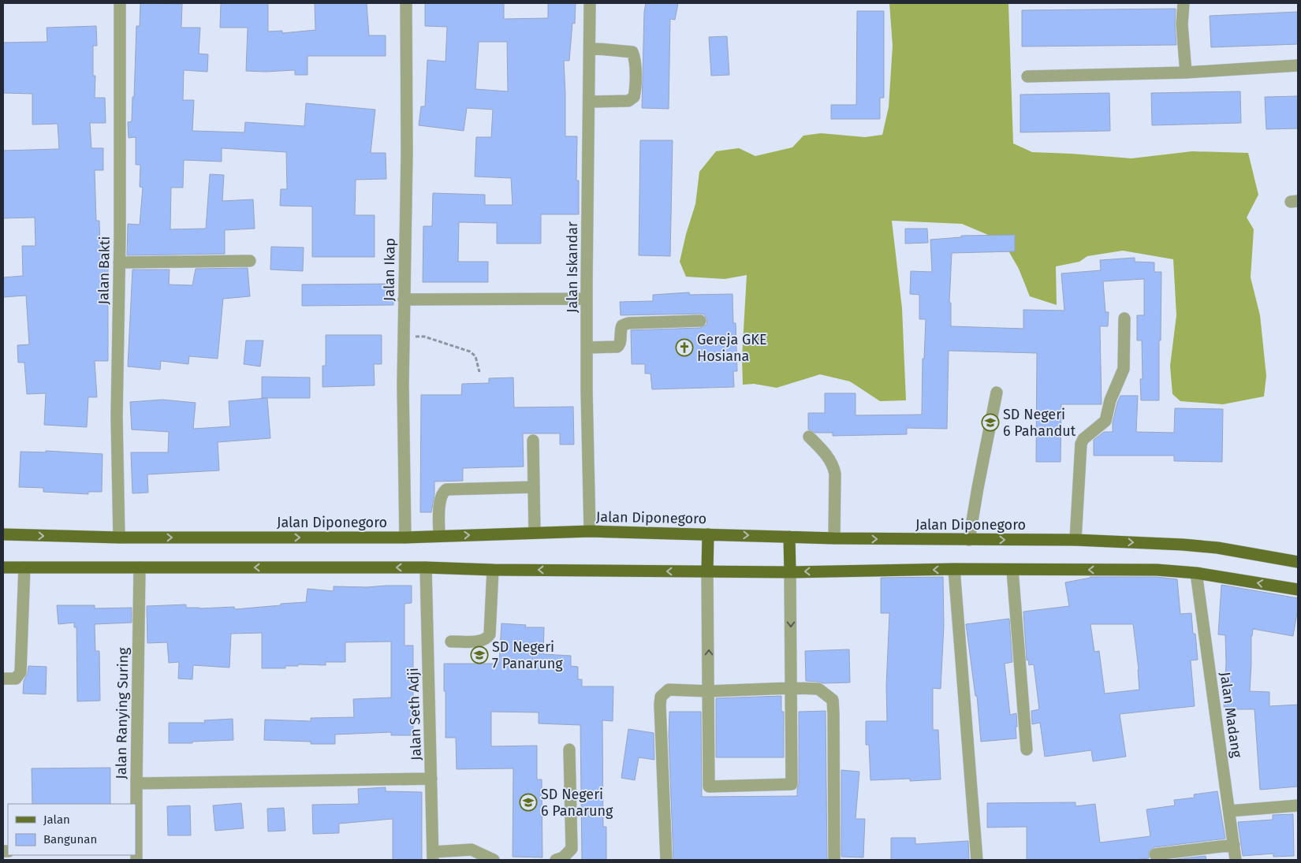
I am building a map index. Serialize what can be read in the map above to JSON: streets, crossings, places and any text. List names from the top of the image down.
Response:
{
  "streets": {
    "main road": ["Jalan Diponegoro"],
    "street": [
      "Jalan Iskandar",
      "Jalan Ikap",
      "Jalan Bakti",
      "Jalan Ranying Suring",
      "Jalan Seth Adji",
      "Jalan Madang"
    ]
  },
  "crossings": [
    ["Jalan Iskandar", "Jalan Diponegoro"],
    ["Jalan Ikap", "Jalan Diponegoro"],
    ["Jalan Bakti", "Jalan Diponegoro"]
  ],
  "places": {
    "church": ["Gereja GKE Hosiana"],
    "school or university": ["SD Negeri 6 Pahandut", "SD Negeri 7 Panarung", "SD Negeri 6 Panarung"]
  },
  "legend": ["Jalan", "Bangunan"]
}
